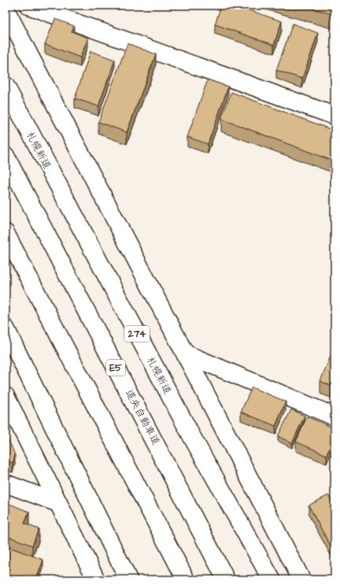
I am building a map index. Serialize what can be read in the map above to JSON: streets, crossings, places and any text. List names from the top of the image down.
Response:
{
  "streets": {
    "main road": [
      "札幌新道",
      "274",
      "E5",
      "道央自動車道"
    ]
  }
}
